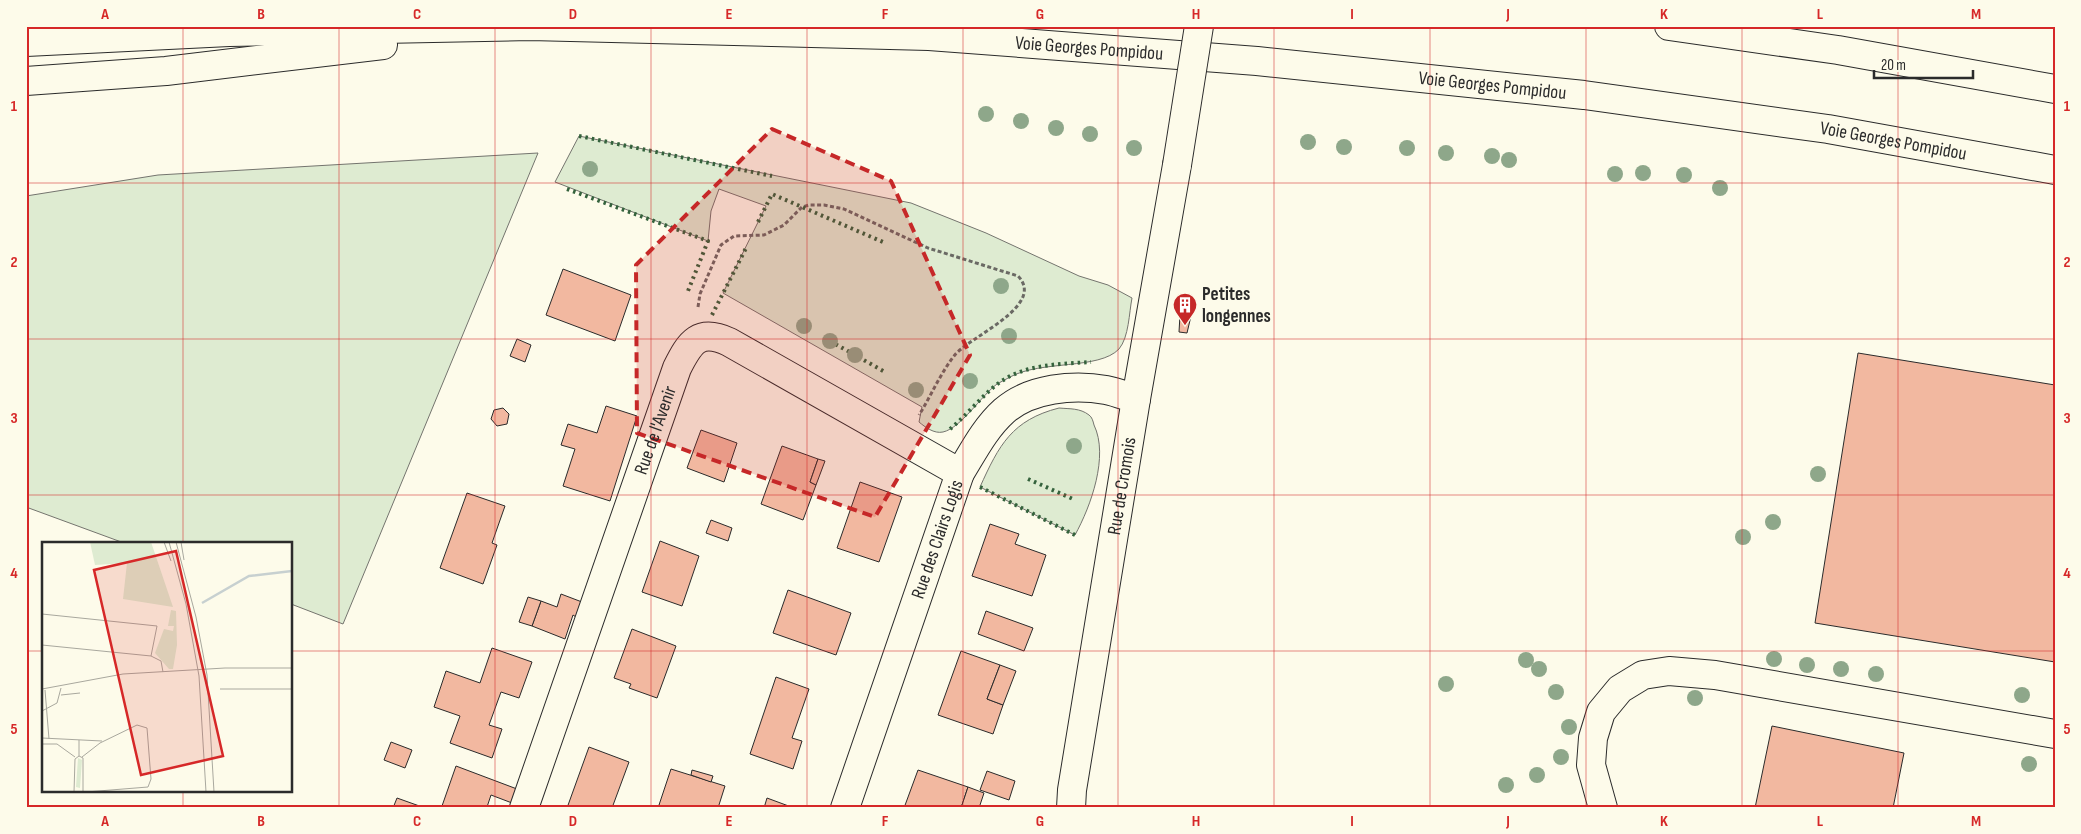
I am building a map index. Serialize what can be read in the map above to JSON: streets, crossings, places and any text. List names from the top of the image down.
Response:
{
  "streets": {
    "main road": [
      "Voie Georges Pompidou",
      "Rue de l'Avenir",
      "Rue de Cromois",
      "Rue des Clairs Logis"
    ]
  },
  "crossings": [
    ["Rue de Cromois", "Rue des Clairs Logis"]
  ],
  "places": {
    "building": ["Petites longennes"]
  },
  "scale_bar": "20 m",
  "grid": {
    "columns": [
      "A",
      "B",
      "C",
      "D",
      "E",
      "F",
      "G",
      "H",
      "I",
      "J",
      "K",
      "L",
      "M"
    ],
    "rows": [
      "1",
      "2",
      "3",
      "4",
      "5"
    ]
  }
}
